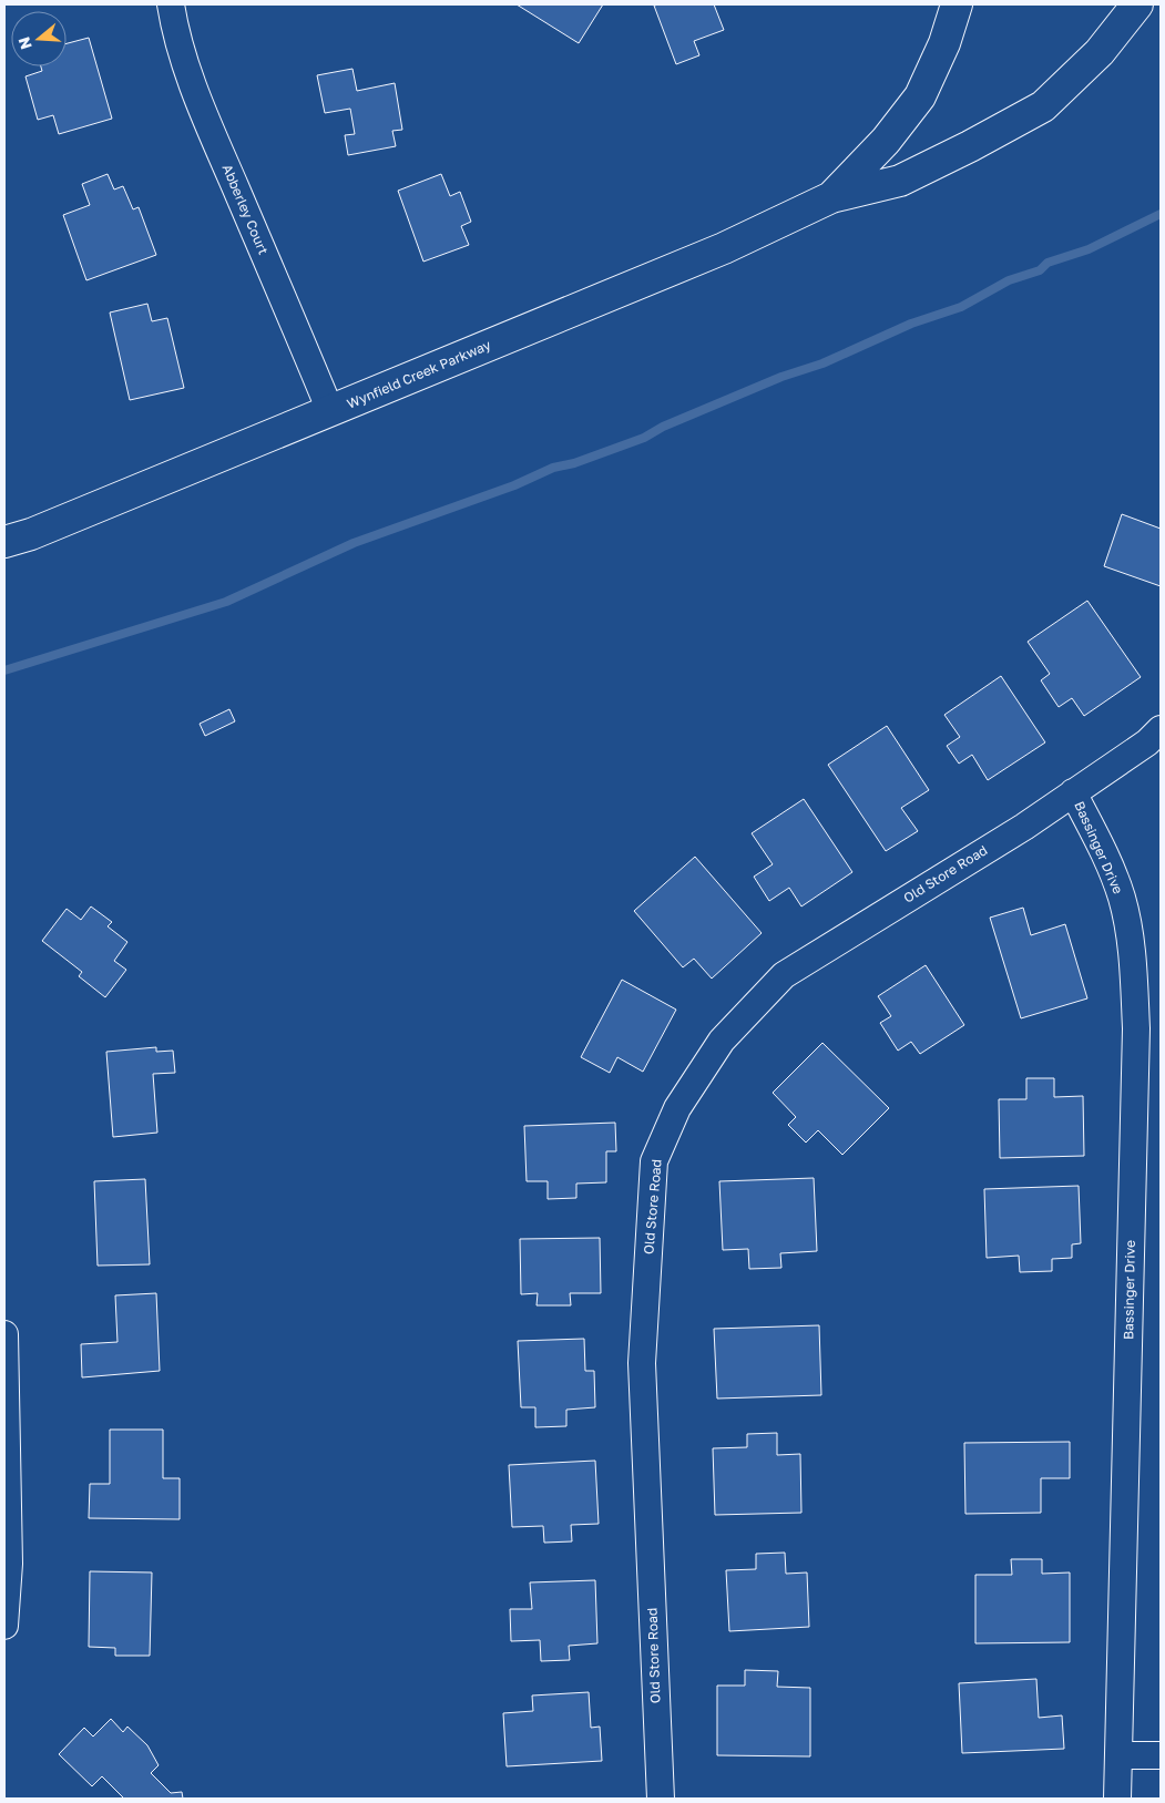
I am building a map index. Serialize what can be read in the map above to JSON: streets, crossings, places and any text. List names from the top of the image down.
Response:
{
  "streets": {
    "street": [
      "Abberley Court",
      "Wynfield Creek Parkway",
      "Bassinger Drive",
      "Old Store Road"
    ]
  },
  "crossings": [
    ["Abberley Court", "Wynfield Creek Parkway"],
    ["Bassinger Drive", "Old Store Road"]
  ],
  "north": "left"
}
